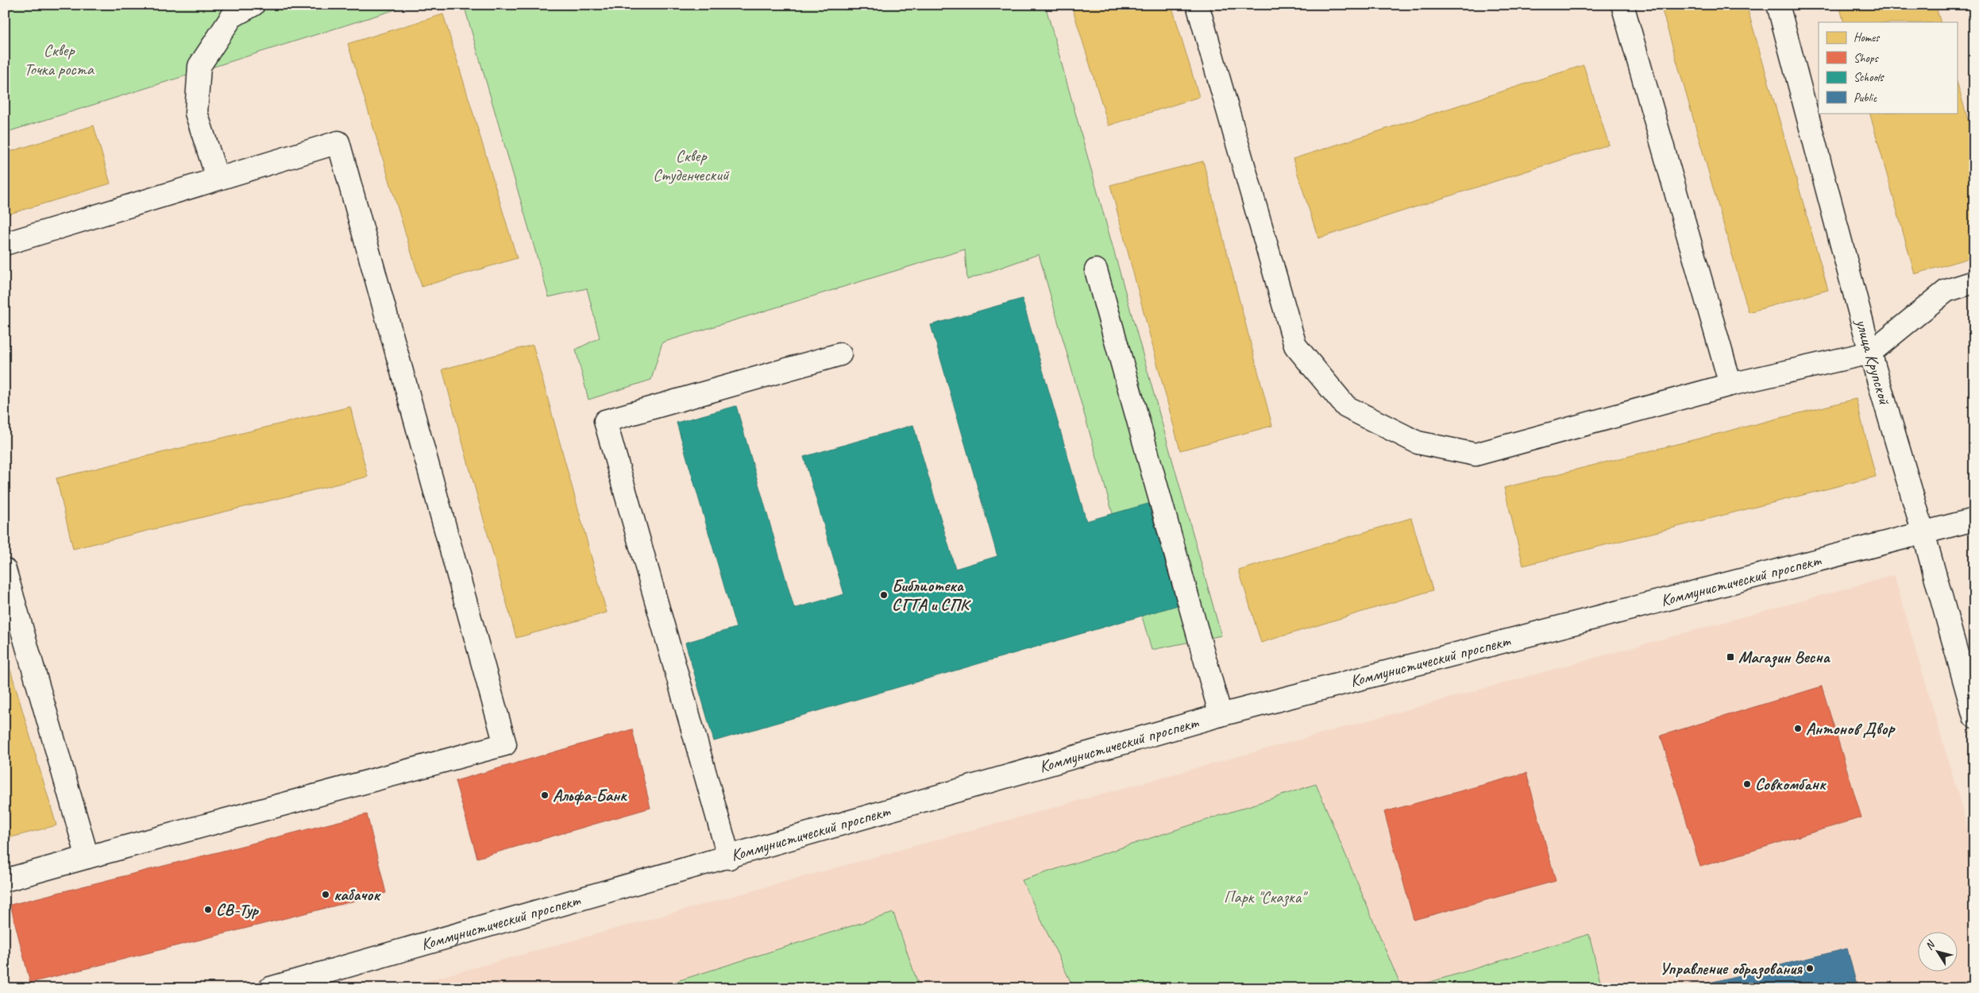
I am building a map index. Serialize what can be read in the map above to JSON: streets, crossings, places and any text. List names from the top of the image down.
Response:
{
  "streets": {
    "main road": ["улица Крупской", "Коммунистический проспект"]
  },
  "crossings": [
    ["улица Крупской", "Коммунистический проспект"]
  ],
  "parks": ["Сквер Точка роста", "Сквер Студенческий", "Парк \"Сказка\""],
  "places": {
    "other": [
      "Библиотека СГТА и СПК",
      "Антонов Двор",
      "Совкомбанк",
      "Альфа-Банк",
      "кабачок",
      "СВ-Тур",
      "Управление образования"
    ],
    "transit": ["Магазин Весна"]
  },
  "legend": [
    "Homes",
    "Shops",
    "Schools",
    "Public"
  ],
  "north": "top left"
}
